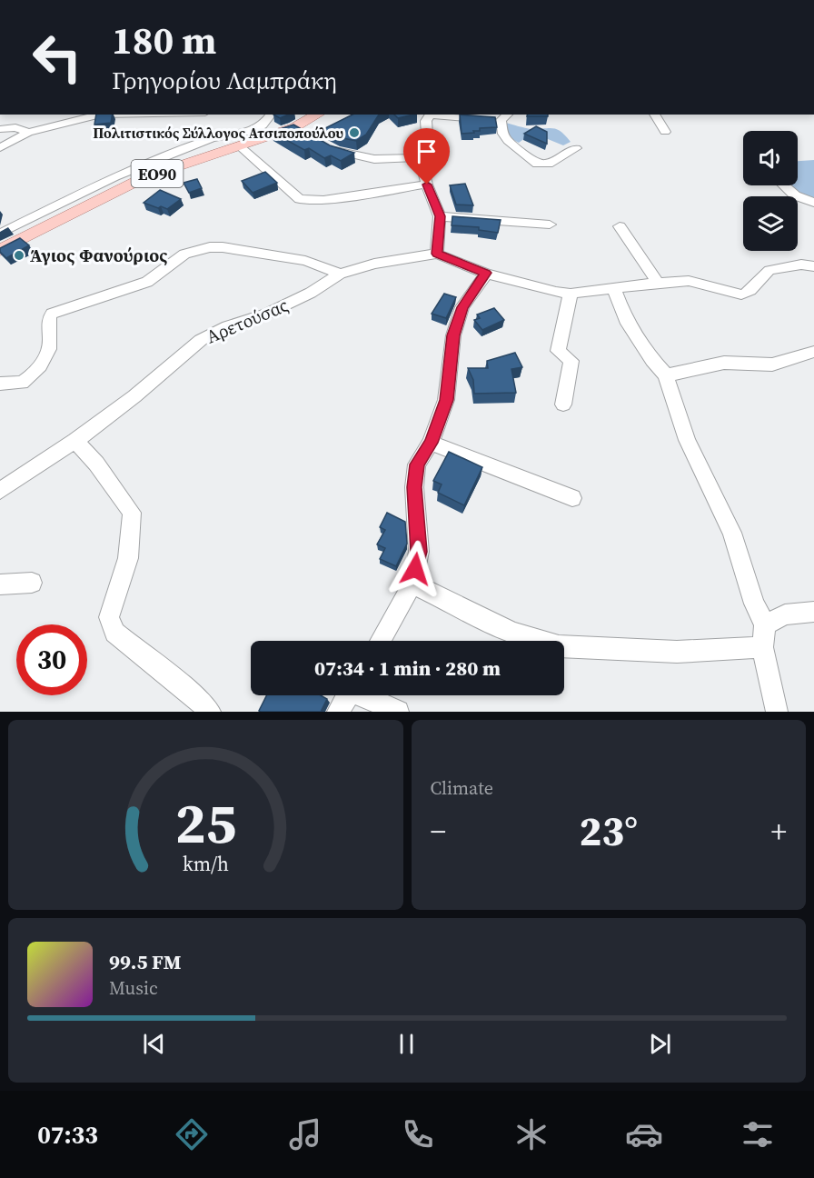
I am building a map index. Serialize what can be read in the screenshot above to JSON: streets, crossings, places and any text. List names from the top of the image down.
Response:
{
  "streets": {
    "main road": ["ΕΟ90"],
    "street": ["Αρετούσας"]
  },
  "places": ["Πολιτιστικός Σύλλογος Ατσιποπούλου", "Άγιος Φανούριος"],
  "page": {
    "turn": ["180 m", "Γρηγορίου Λαμπράκη"],
    "limit": "30",
    "trip": "07:34 · 1 min · 280 m",
    "tile": "Climate",
    "heat": ["−", "23°", "+"],
    "song": ["99.5 FM", "Music"],
    "tabs": "07:33",
    "gauge": ["25", "km/h"]
  }
}
